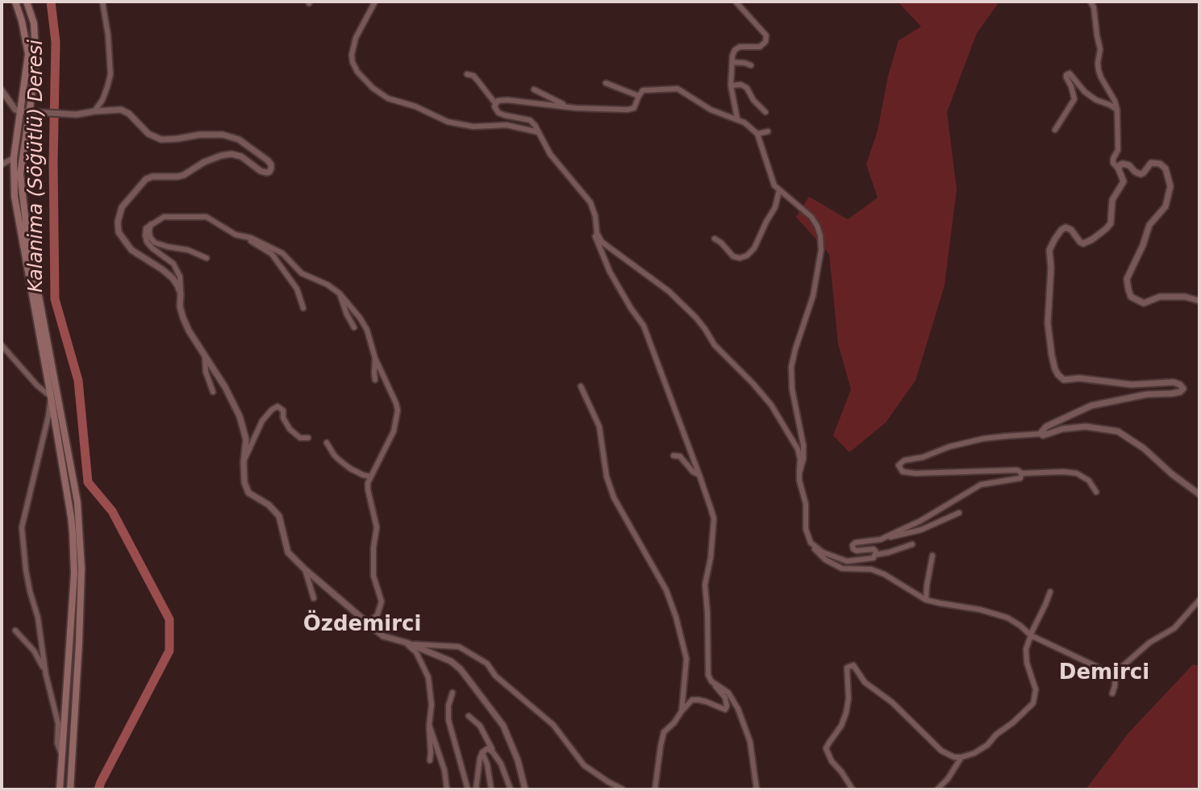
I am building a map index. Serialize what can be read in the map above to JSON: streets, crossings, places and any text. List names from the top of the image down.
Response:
{
  "districts": ["Özdemirci", "Demirci"],
  "water": ["Kalanima (Söğütlü) Deresi"]
}
